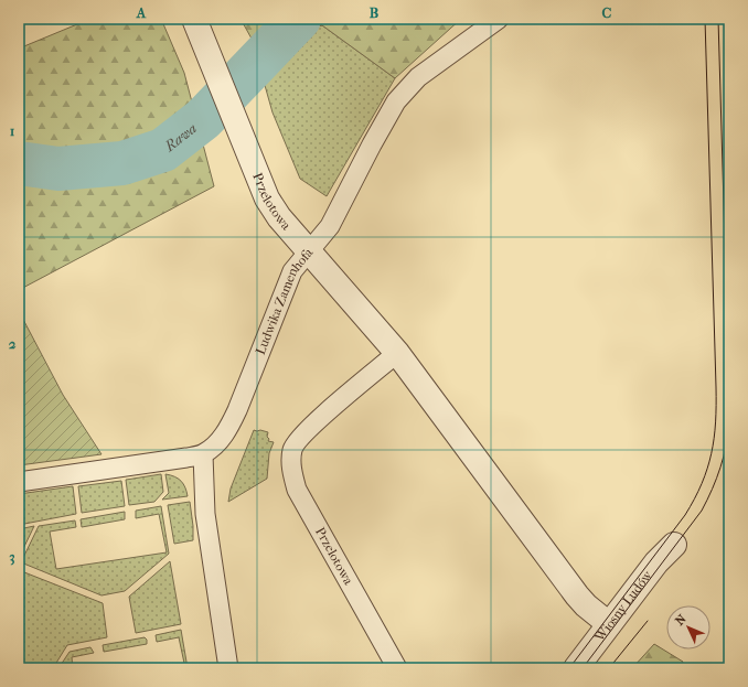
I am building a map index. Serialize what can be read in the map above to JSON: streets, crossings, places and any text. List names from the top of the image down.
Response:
{
  "streets": {
    "street": ["Przelotowa", "Ludwika Zamenhofa", "Wiosny Ludów"]
  },
  "crossings": [
    ["Przelotowa", "Ludwika Zamenhofa"],
    ["Przelotowa", "Wiosny Ludów"]
  ],
  "water": ["Rawa"],
  "north": "top left",
  "grid": {
    "columns": ["A", "B", "C"],
    "rows": ["1", "2", "3"]
  }
}
